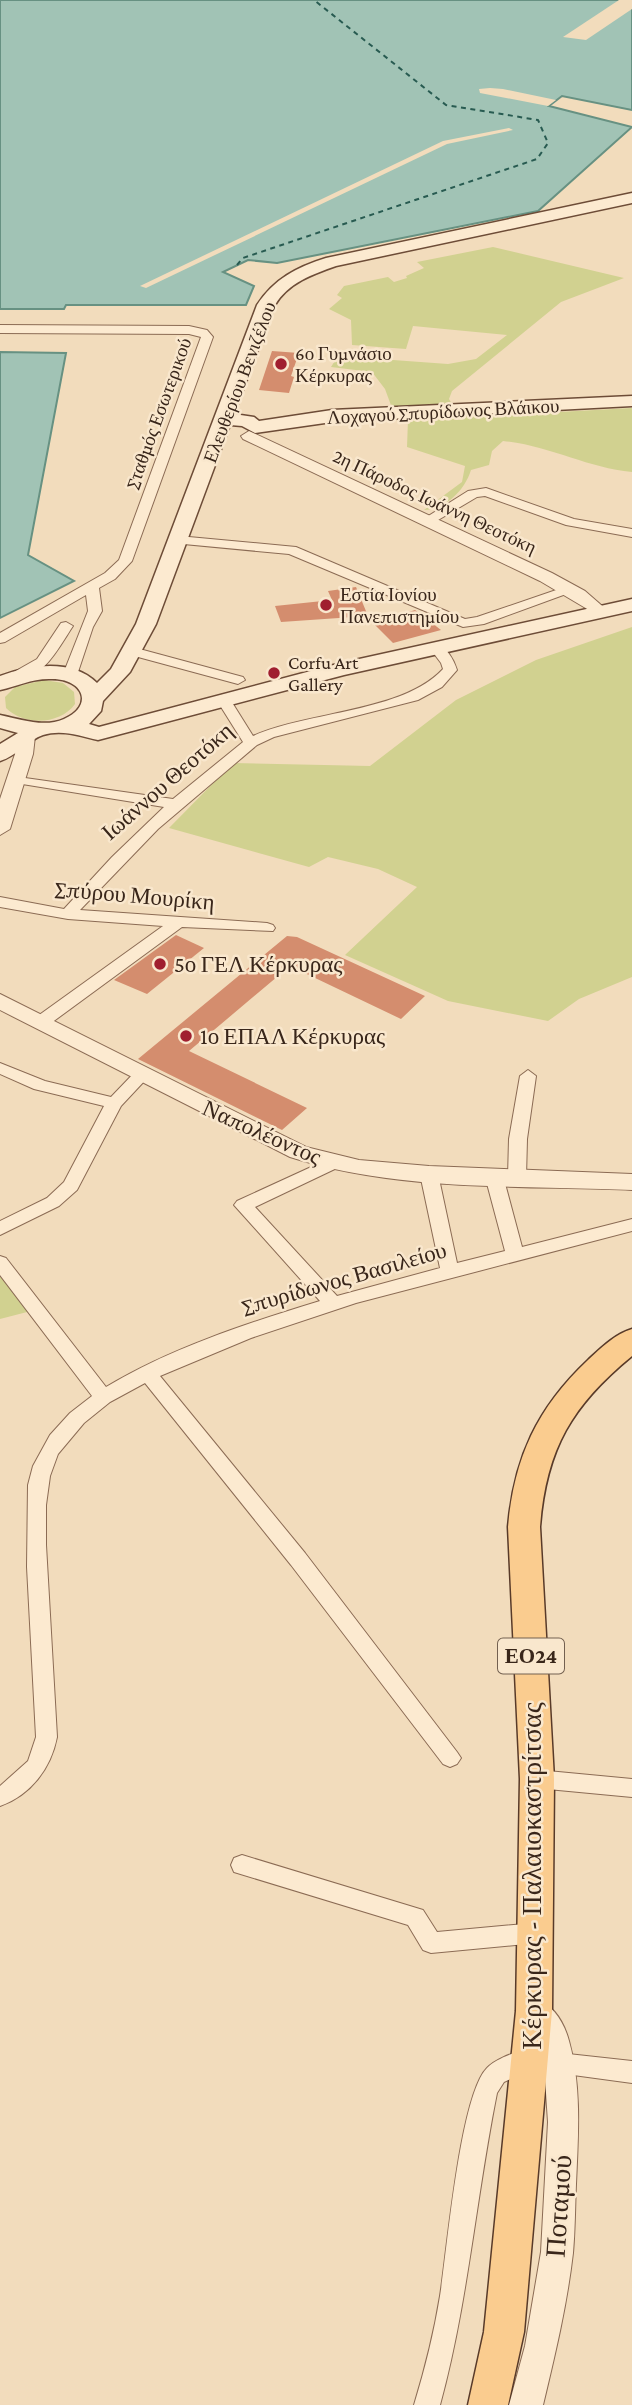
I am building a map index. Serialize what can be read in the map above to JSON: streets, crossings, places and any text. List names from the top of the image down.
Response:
{
  "streets": {
    "main road": [
      "Ελευθερίου Βενιζέλου",
      "Λοχαγού Σπυρίδωνος Βλάικου",
      "Ιωάννου Θεοτόκη",
      "ΕΟ24",
      "Κέρκυρας - Παλαιοκαστρίτσας"
    ],
    "street": [
      "Σταθμός Εσωτερικού",
      "2η Πάροδος Ιωάννη Θεοτόκη",
      "Σπύρου Μουρίκη",
      "Ναπολέοντος",
      "Σπυρίδωνος Βασιλείου",
      "Ποταμού"
    ]
  },
  "crossings": [
    ["Ελευθερίου Βενιζέλου", "Λοχαγού Σπυρίδωνος Βλάικου"],
    ["Λοχαγού Σπυρίδωνος Βλάικου", "2η Πάροδος Ιωάννη Θεοτόκη"],
    ["2η Πάροδος Ιωάννη Θεοτόκη", "Ιωάννου Θεοτόκη"],
    ["Ιωάννου Θεοτόκη", "Σπύρου Μουρίκη"],
    ["Κέρκυρας - Παλαιοκαστρίτσας", "Ποταμού"]
  ],
  "places": [
    "6ο Γυμνάσιο Κέρκυρας",
    "Εστία Ιονίου Πανεπιστημίου",
    "Corfu Art Gallery",
    "5ο ΓΕΛ Κέρκυρας",
    "1ο ΕΠΑΛ Κέρκυρας"
  ]
}
